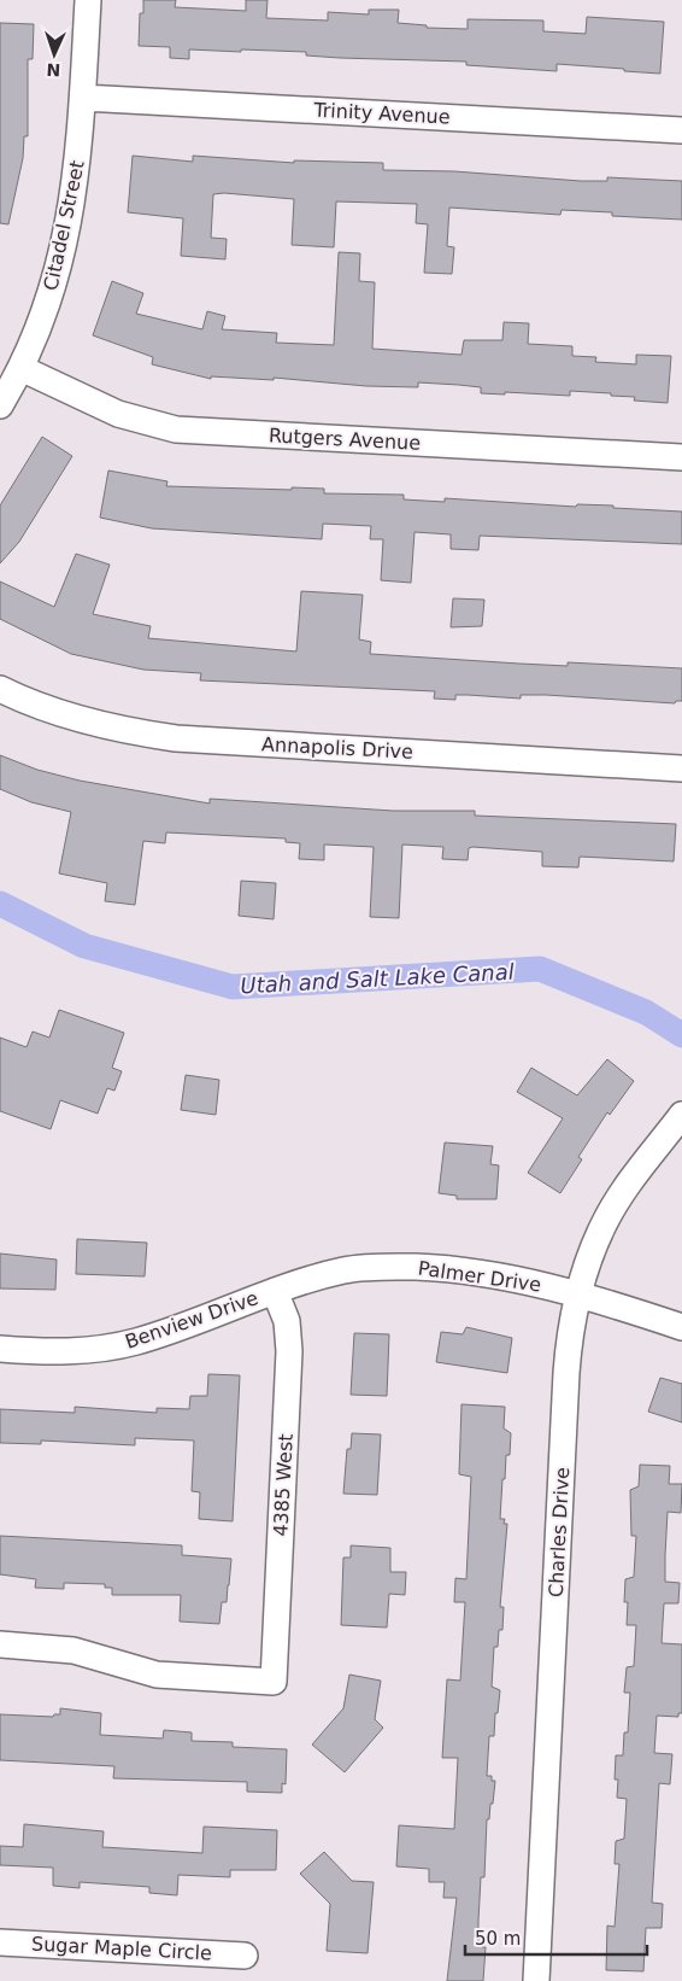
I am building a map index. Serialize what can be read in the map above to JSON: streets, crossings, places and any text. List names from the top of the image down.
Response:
{
  "streets": {
    "street": [
      "Trinity Avenue",
      "Citadel Street",
      "Rutgers Avenue",
      "Annapolis Drive",
      "Palmer Drive",
      "Benview Drive",
      "4385 West",
      "Charles Drive",
      "Sugar Maple Circle"
    ]
  },
  "crossings": [
    ["Trinity Avenue", "Citadel Street"],
    ["Citadel Street", "Rutgers Avenue"],
    ["Palmer Drive", "Benview Drive"],
    ["Palmer Drive", "4385 West"],
    ["Palmer Drive", "Charles Drive"],
    ["Benview Drive", "4385 West"]
  ],
  "water": ["Utah and Salt Lake Canal"],
  "scale_bar": "50 m",
  "north": "bottom"
}
